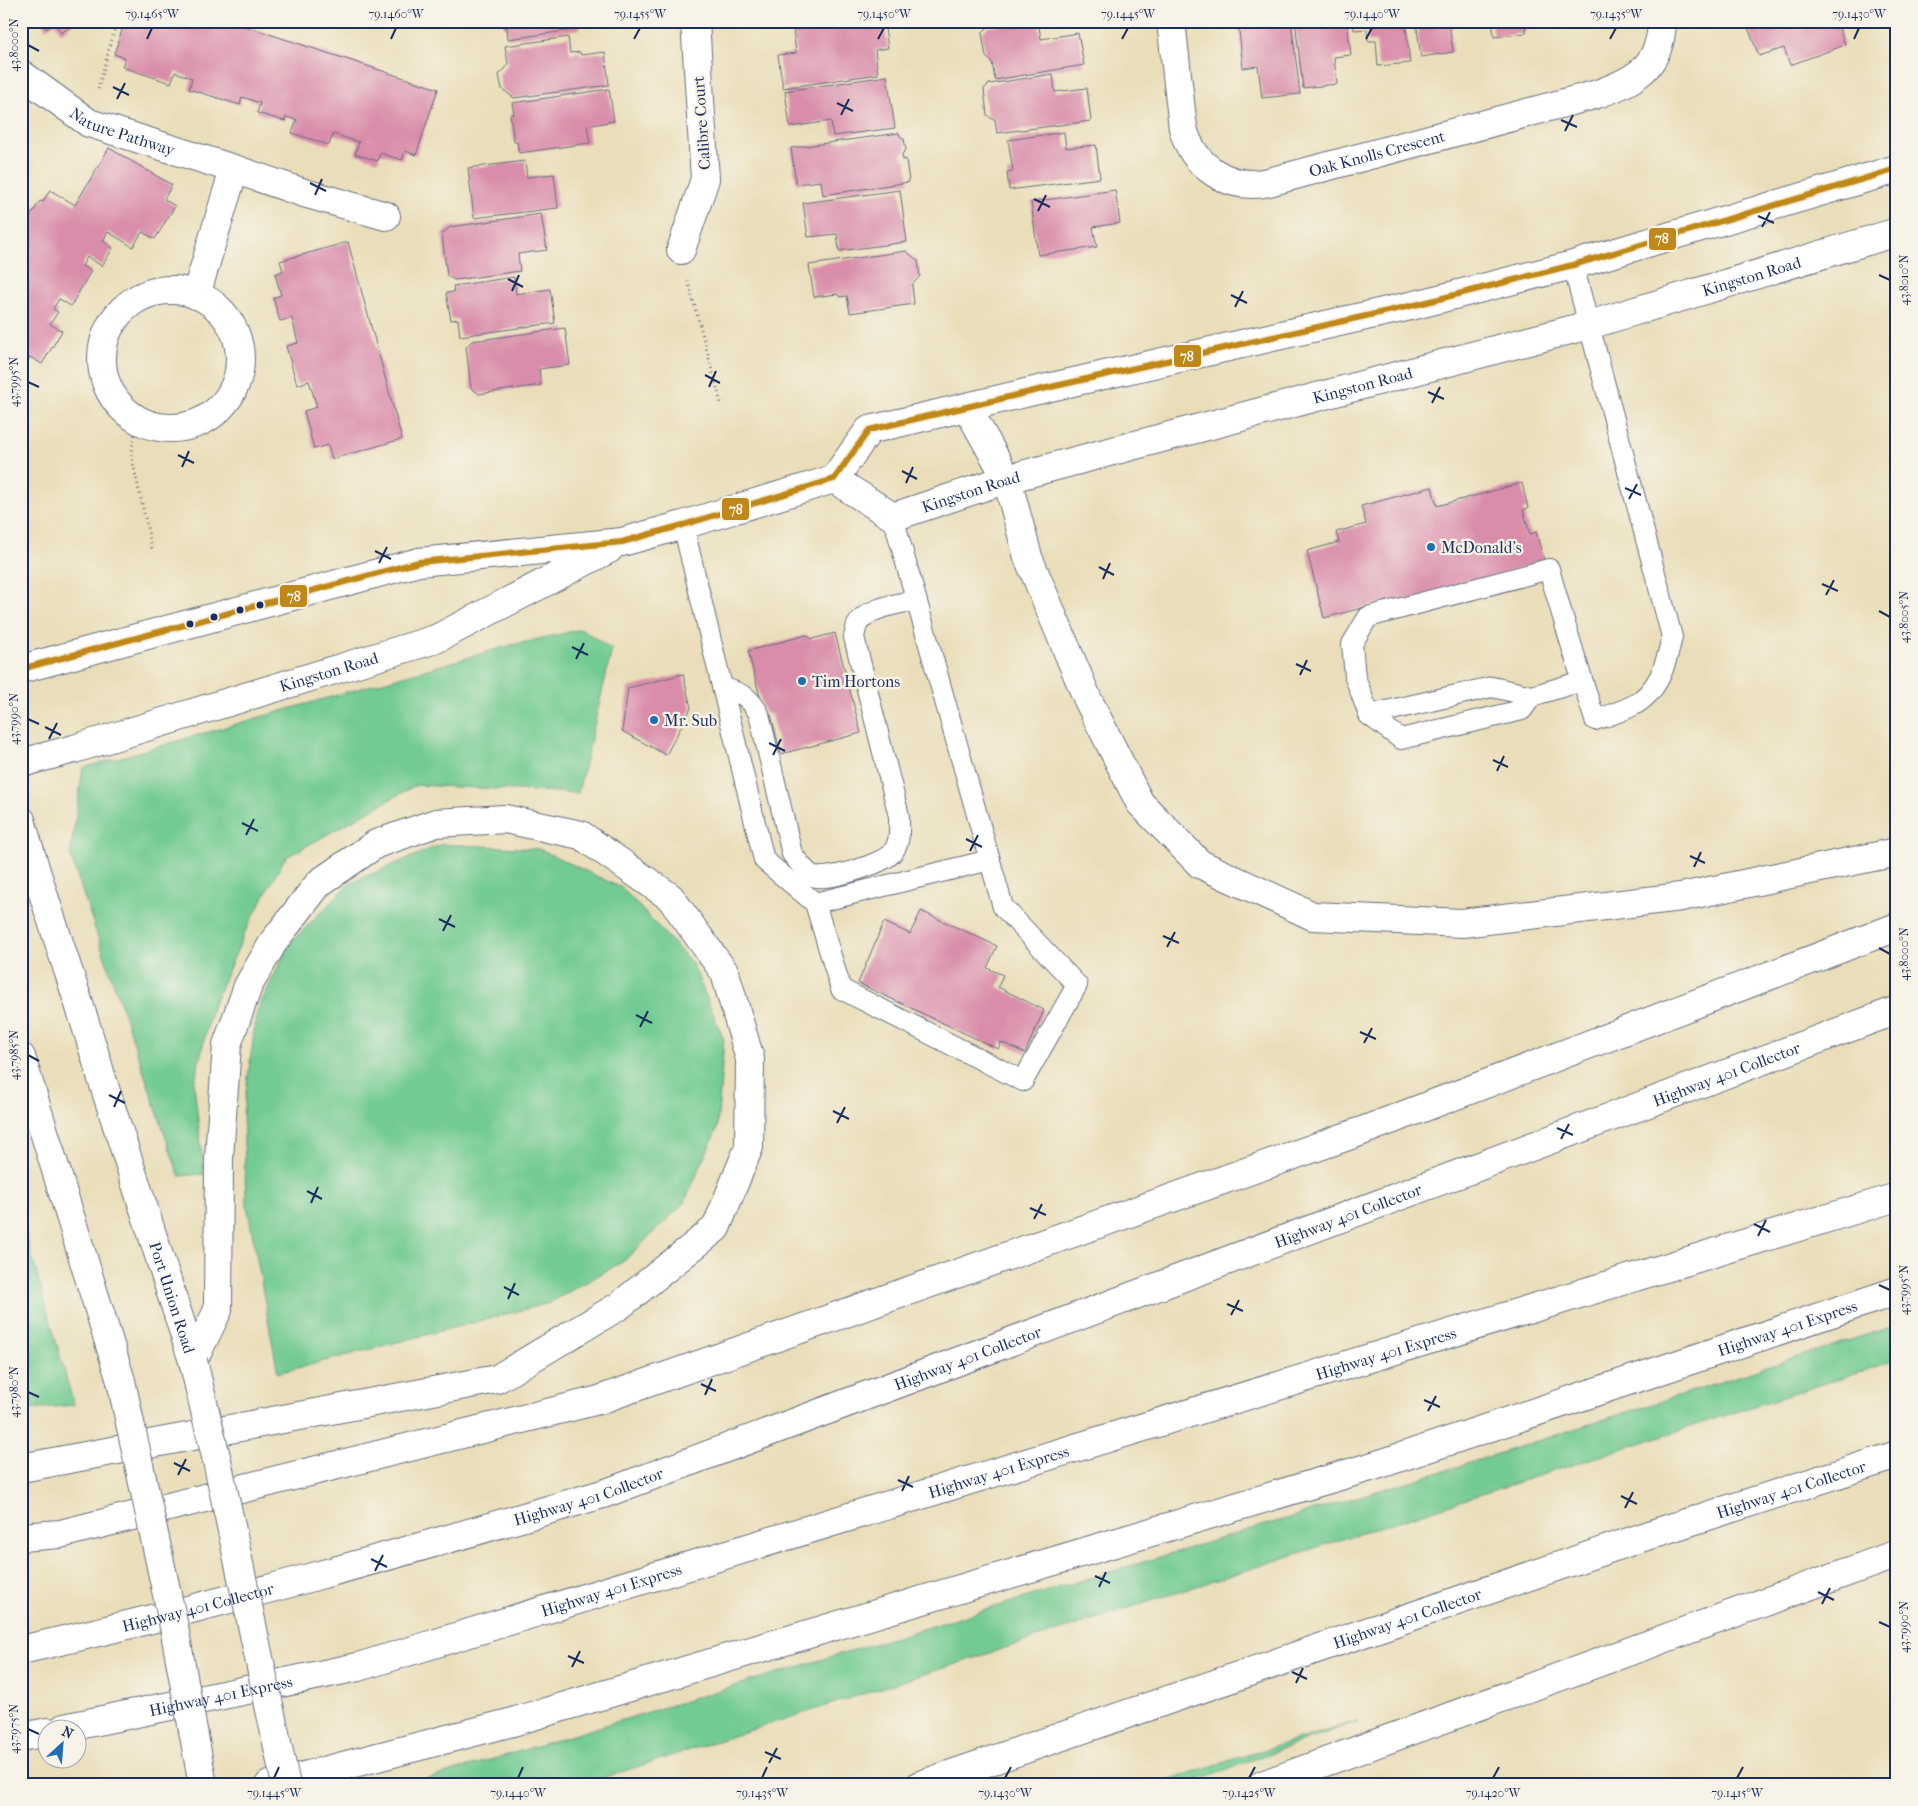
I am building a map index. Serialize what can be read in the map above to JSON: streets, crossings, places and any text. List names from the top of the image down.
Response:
{
  "streets": {
    "main road": [
      "Calibre Court",
      "Nature Pathway",
      "Oak Knolls Crescent",
      "Kingston Road",
      "Highway 401 Collector",
      "Port Union Road",
      "Highway 401 Express"
    ]
  },
  "places": ["McDonald's", "Tim Hortons", "Mr. Sub"],
  "lines": ["transit line 78"],
  "north": "top right",
  "coordinates": [
    "79.1465°W",
    "79.1460°W",
    "79.1455°W",
    "79.1450°W",
    "79.1445°W",
    "79.1440°W",
    "79.1435°W",
    "79.1430°W",
    "43.8000°N",
    "43.8010°N",
    "43.7995°N",
    "43.8005°N",
    "43.7990°N",
    "43.7985°N",
    "43.7980°N",
    "43.7975°N",
    "79.1425°W",
    "79.1420°W",
    "79.1415°W"
  ]
}
